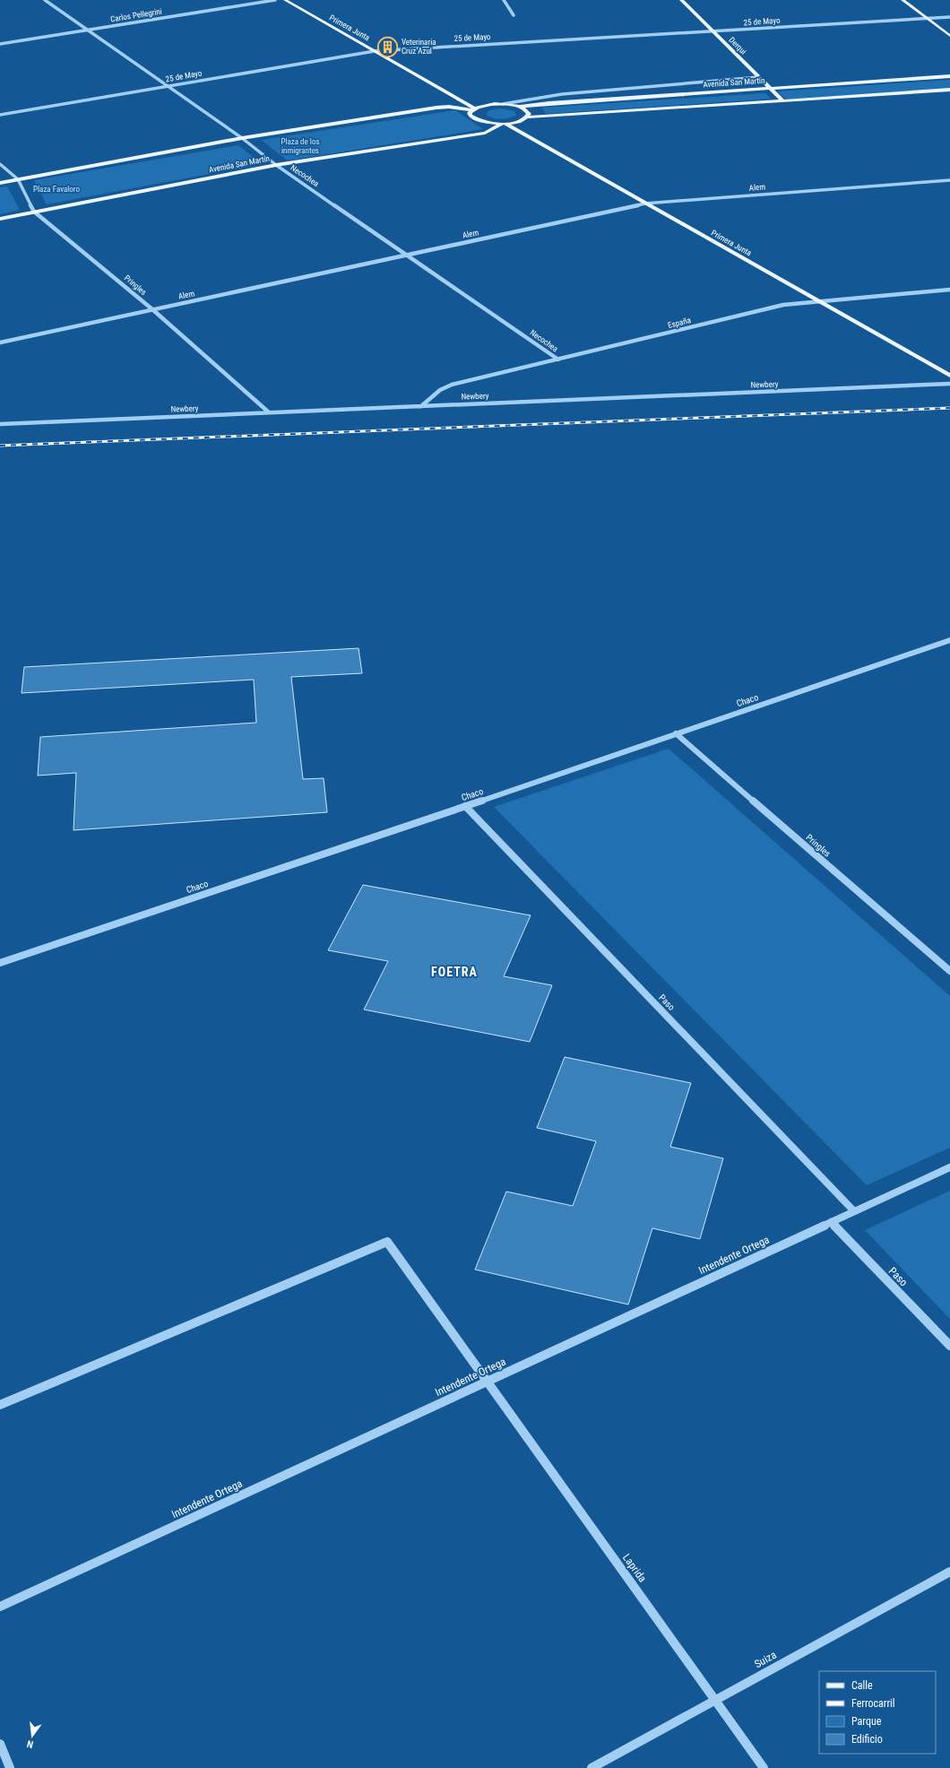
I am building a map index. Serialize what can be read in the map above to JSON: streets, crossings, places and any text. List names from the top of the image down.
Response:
{
  "streets": {
    "main road": ["Primera Junta", "Derqui", "Avenida San Martín"],
    "street": [
      "Carlos Pellegrini",
      "25 de Mayo",
      "Necochea",
      "Alem",
      "Pringles",
      "España",
      "Newbery",
      "Chaco",
      "Paso",
      "Intendente Ortega",
      "Laprida",
      "Suiza"
    ]
  },
  "crossings": [
    ["Carlos Pellegrini", "Necochea"],
    ["25 de Mayo", "Primera Junta"],
    ["25 de Mayo", "Derqui"],
    ["25 de Mayo", "Necochea"],
    ["Primera Junta", "Avenida San Martín"],
    ["Primera Junta", "Alem"],
    ["Primera Junta", "España"],
    ["Derqui", "Avenida San Martín"],
    ["Avenida San Martín", "Necochea"],
    ["Avenida San Martín", "Pringles"],
    ["Necochea", "Alem"],
    ["Necochea", "España"],
    ["Alem", "Pringles"],
    ["Pringles", "Newbery"],
    ["Pringles", "Chaco"],
    ["España", "Newbery"],
    ["Chaco", "Paso"],
    ["Paso", "Intendente Ortega"],
    ["Intendente Ortega", "Laprida"],
    ["Laprida", "Suiza"]
  ],
  "districts": ["FOETRA"],
  "parks": ["Plaza de los inmigrantes", "Plaza Favaloro"],
  "places": {
    "building": ["Veterinaria Cruz Azul"]
  },
  "legend": [
    "Calle",
    "Ferrocarril",
    "Parque",
    "Edificio"
  ],
  "north": "bottom"
}
